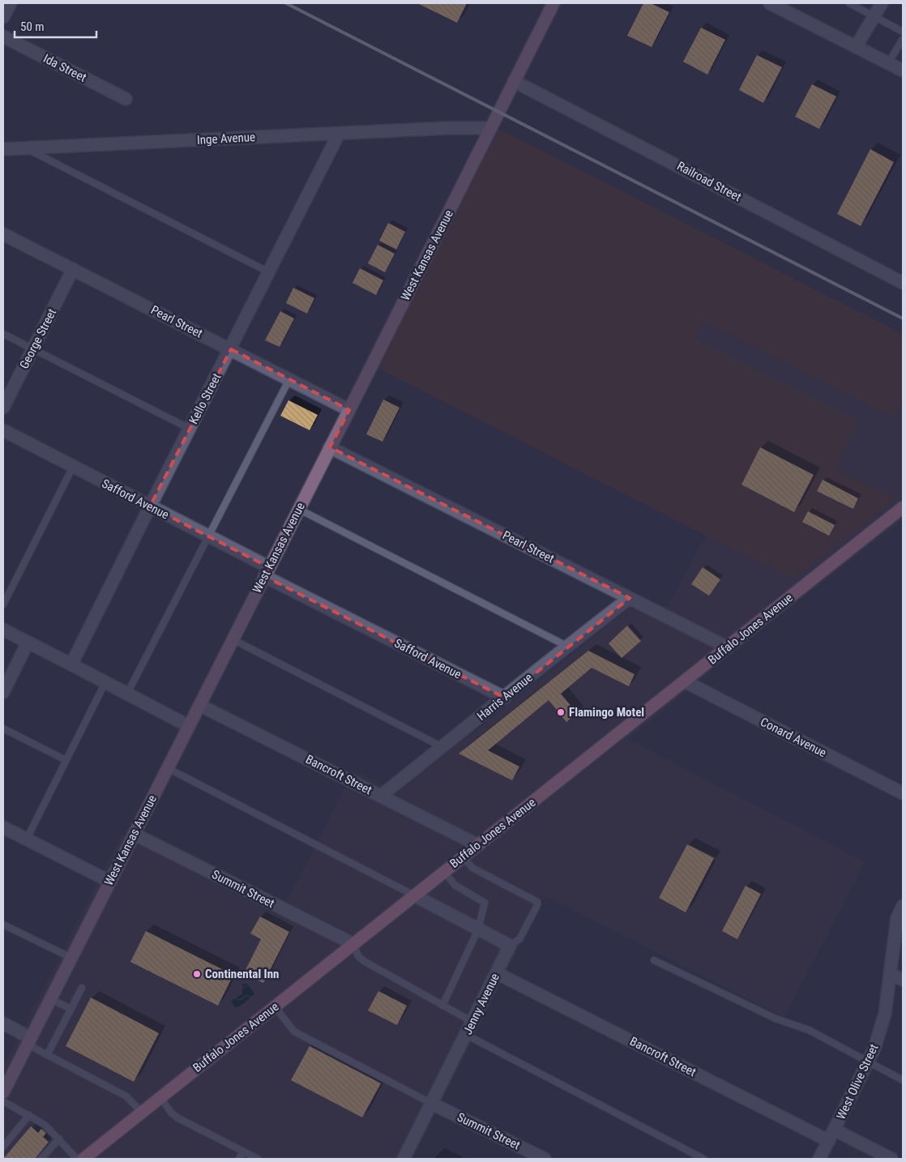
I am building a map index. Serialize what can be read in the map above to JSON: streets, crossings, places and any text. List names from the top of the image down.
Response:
{
  "streets": {
    "main road": ["Buffalo Jones Avenue"],
    "street": [
      "Ida Street",
      "Inge Avenue",
      "Railroad Street",
      "West Kansas Avenue",
      "Pearl Street",
      "George Street",
      "Kello Street",
      "Safford Avenue",
      "Harris Avenue",
      "Conard Avenue",
      "Bancroft Street",
      "Summit Street",
      "Jenny Avenue",
      "West Olive Street"
    ]
  },
  "crossings": [
    ["Inge Avenue", "West Kansas Avenue"],
    ["Inge Avenue", "Kello Street"],
    ["Railroad Street", "West Kansas Avenue"],
    ["West Kansas Avenue", "Pearl Street"],
    ["West Kansas Avenue", "Safford Avenue"],
    ["West Kansas Avenue", "Bancroft Street"],
    ["West Kansas Avenue", "Summit Street"],
    ["Pearl Street", "George Street"],
    ["Pearl Street", "Kello Street"],
    ["Pearl Street", "Buffalo Jones Avenue"],
    ["Pearl Street", "Harris Avenue"],
    ["Kello Street", "Safford Avenue"],
    ["Safford Avenue", "Harris Avenue"],
    ["Buffalo Jones Avenue", "Conard Avenue"],
    ["Buffalo Jones Avenue", "Bancroft Street"],
    ["Buffalo Jones Avenue", "Summit Street"],
    ["Harris Avenue", "Bancroft Street"],
    ["Bancroft Street", "Jenny Avenue"],
    ["Bancroft Street", "West Olive Street"],
    ["Summit Street", "Jenny Avenue"]
  ],
  "places": ["Flamingo Motel", "Continental Inn"],
  "scale_bar": "50 m"
}
